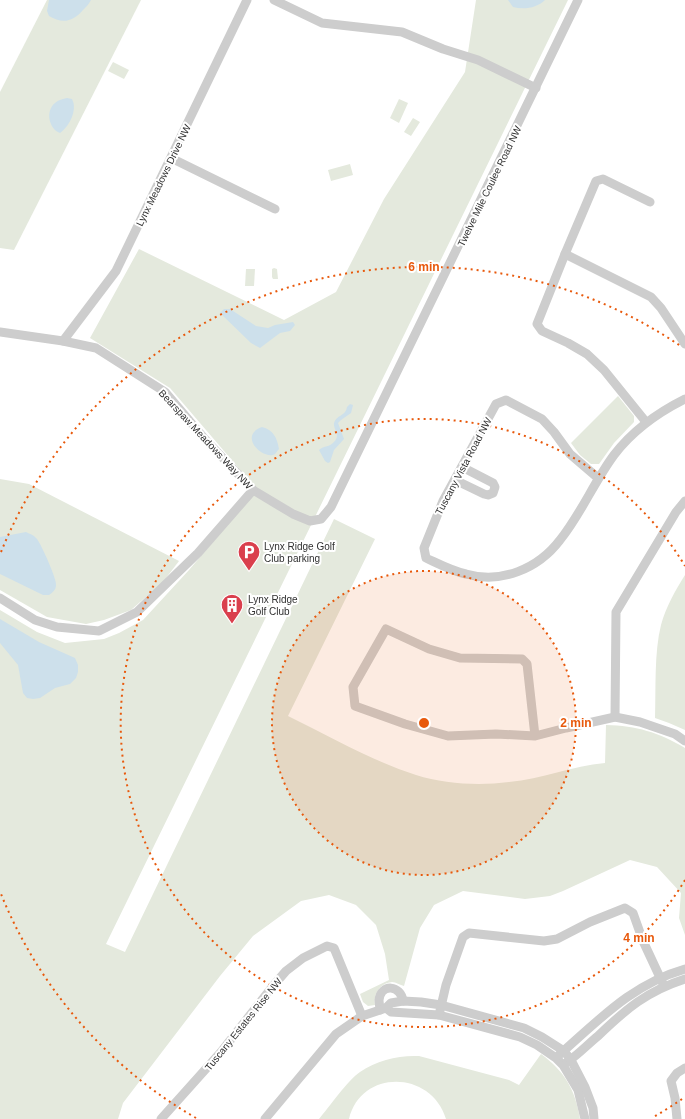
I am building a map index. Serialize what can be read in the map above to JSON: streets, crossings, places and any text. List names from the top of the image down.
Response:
{
  "streets": {
    "street": [
      "Lynx Meadows Drive NW",
      "Twelve Mile Coulee Road NW",
      "Bearspaw Meadows Way NW",
      "Tuscany Vista Road NW",
      "Tuscany Estates Rise NW"
    ]
  },
  "crossings": [
    ["Lynx Meadows Drive NW", "Bearspaw Meadows Way NW"],
    ["Twelve Mile Coulee Road NW", "Bearspaw Meadows Way NW"]
  ],
  "places": {
    "parking": ["Lynx Ridge Golf Club parking"],
    "building": ["Lynx Ridge Golf Club"]
  },
  "rings": ["6 min", "2 min", "4 min"]
}
